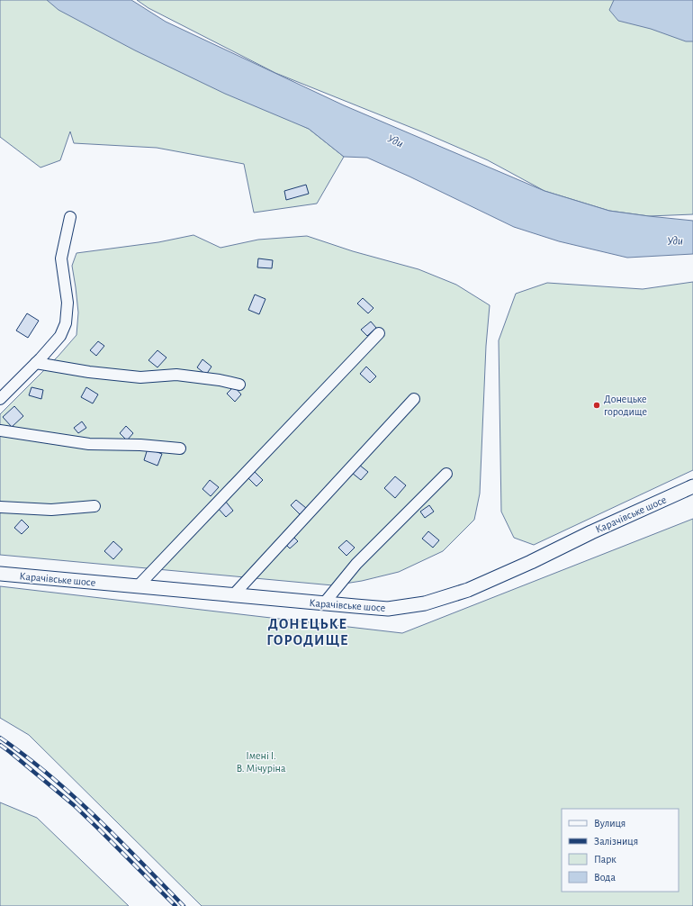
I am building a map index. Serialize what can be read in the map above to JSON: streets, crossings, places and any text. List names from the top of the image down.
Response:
{
  "streets": {
    "main road": ["Карачівське шосе"]
  },
  "districts": ["ДОНЕЦЬКЕ ГОРОДИЩЕ"],
  "water": ["Уди"],
  "parks": ["Імені І. В. Мічуріна"],
  "places": ["Донецьке городище"],
  "legend": [
    "Вулиця",
    "Залізниця",
    "Парк",
    "Вода"
  ]
}
